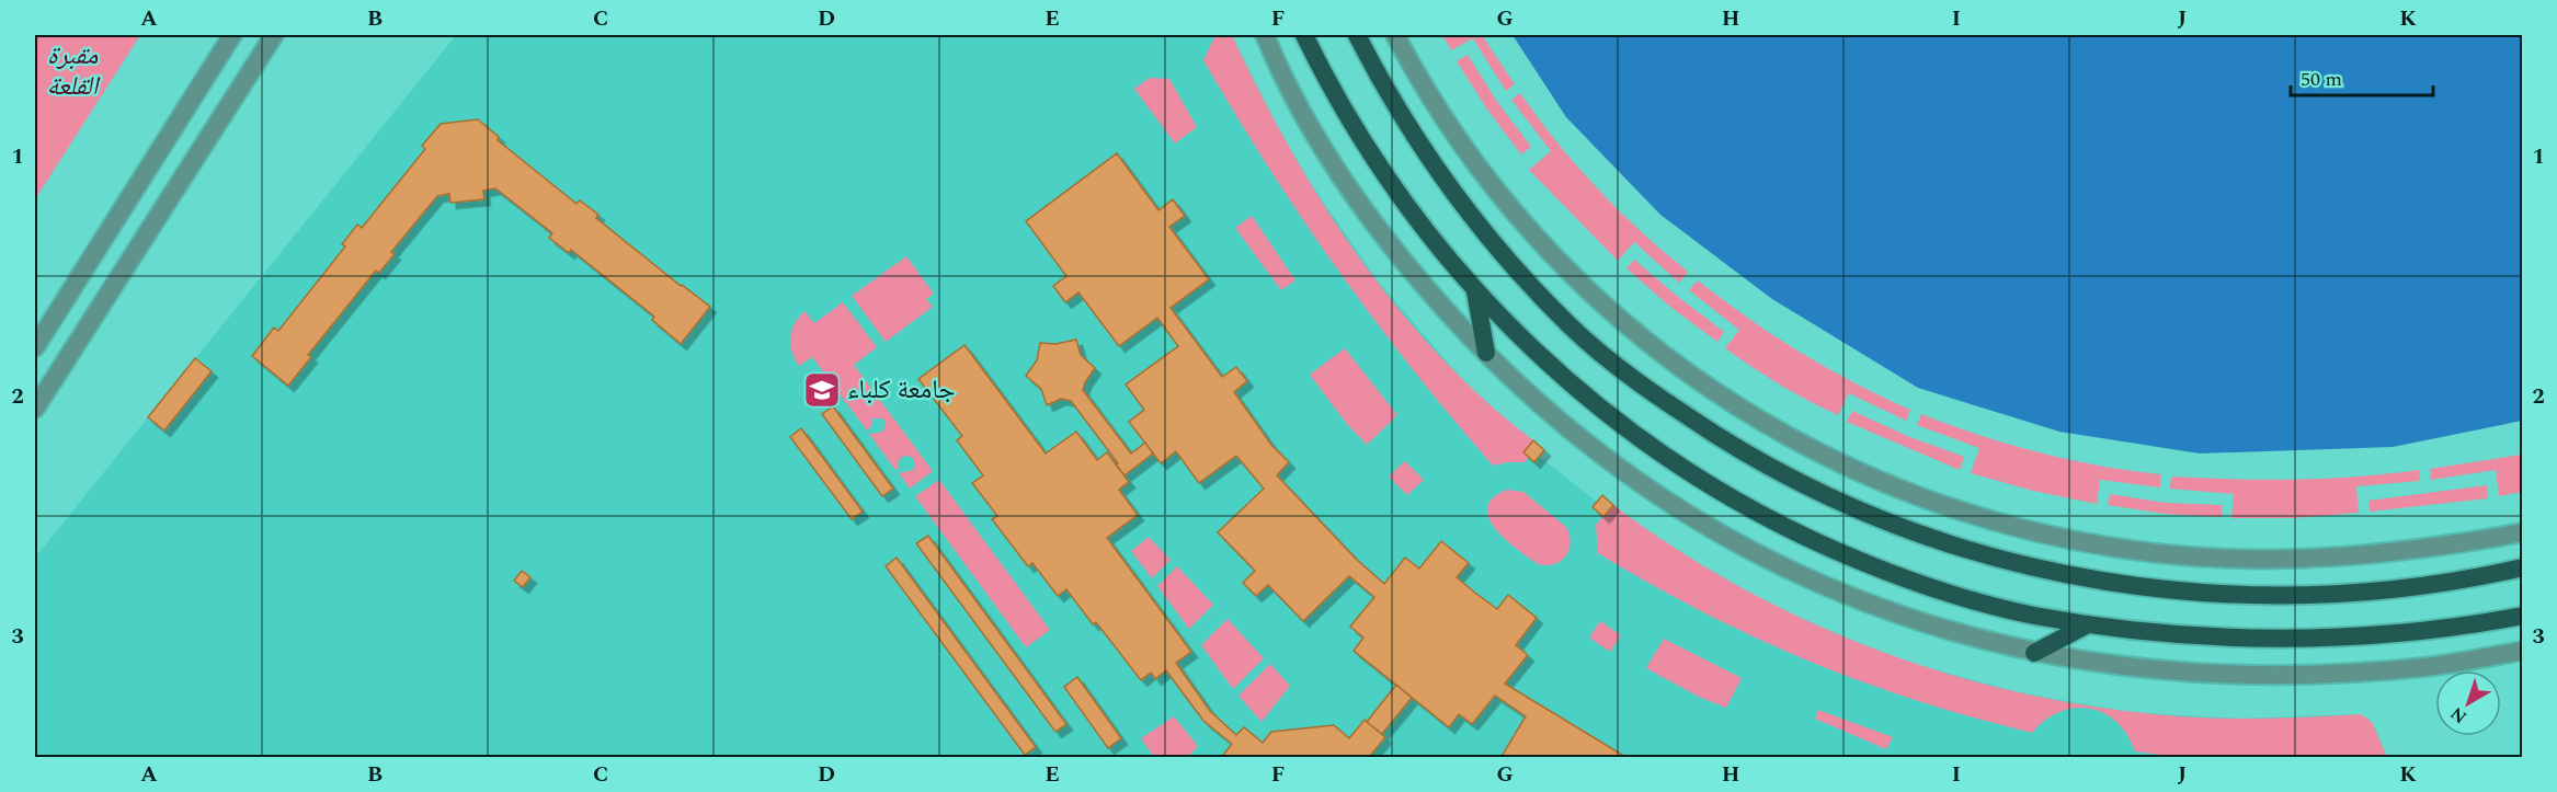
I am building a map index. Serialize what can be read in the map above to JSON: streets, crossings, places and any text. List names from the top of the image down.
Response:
{
  "parks": ["مقبرة القلعة"],
  "places": {
    "school or university": ["جامعة كلباء"]
  },
  "scale_bar": "50 m",
  "north": "bottom left",
  "grid": {
    "columns": [
      "A",
      "B",
      "C",
      "D",
      "E",
      "F",
      "G",
      "H",
      "I",
      "J",
      "K"
    ],
    "rows": ["1", "2", "3"]
  }
}
